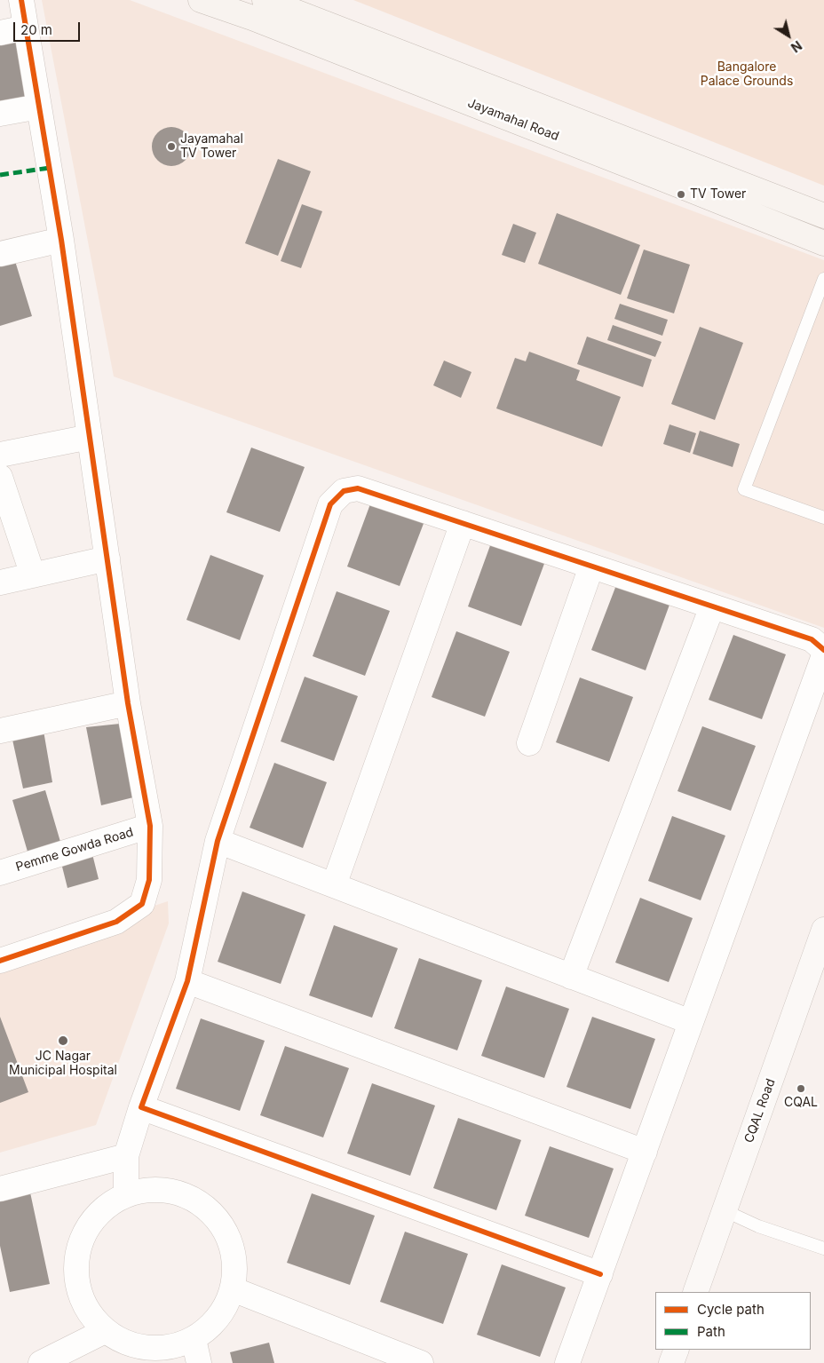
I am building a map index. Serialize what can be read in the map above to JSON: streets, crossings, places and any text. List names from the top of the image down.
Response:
{
  "streets": {
    "main road": ["Jayamahal Road", "CQAL Road"],
    "street": ["Pemme Gowda Road"]
  },
  "parks": ["Bangalore Palace Grounds"],
  "places": [
    "Jayamahal TV Tower",
    "TV Tower",
    "JC Nagar Municipal Hospital",
    "CQAL"
  ],
  "legend": ["Cycle path", "Path"],
  "scale_bar": "20 m",
  "north": "bottom right"
}
